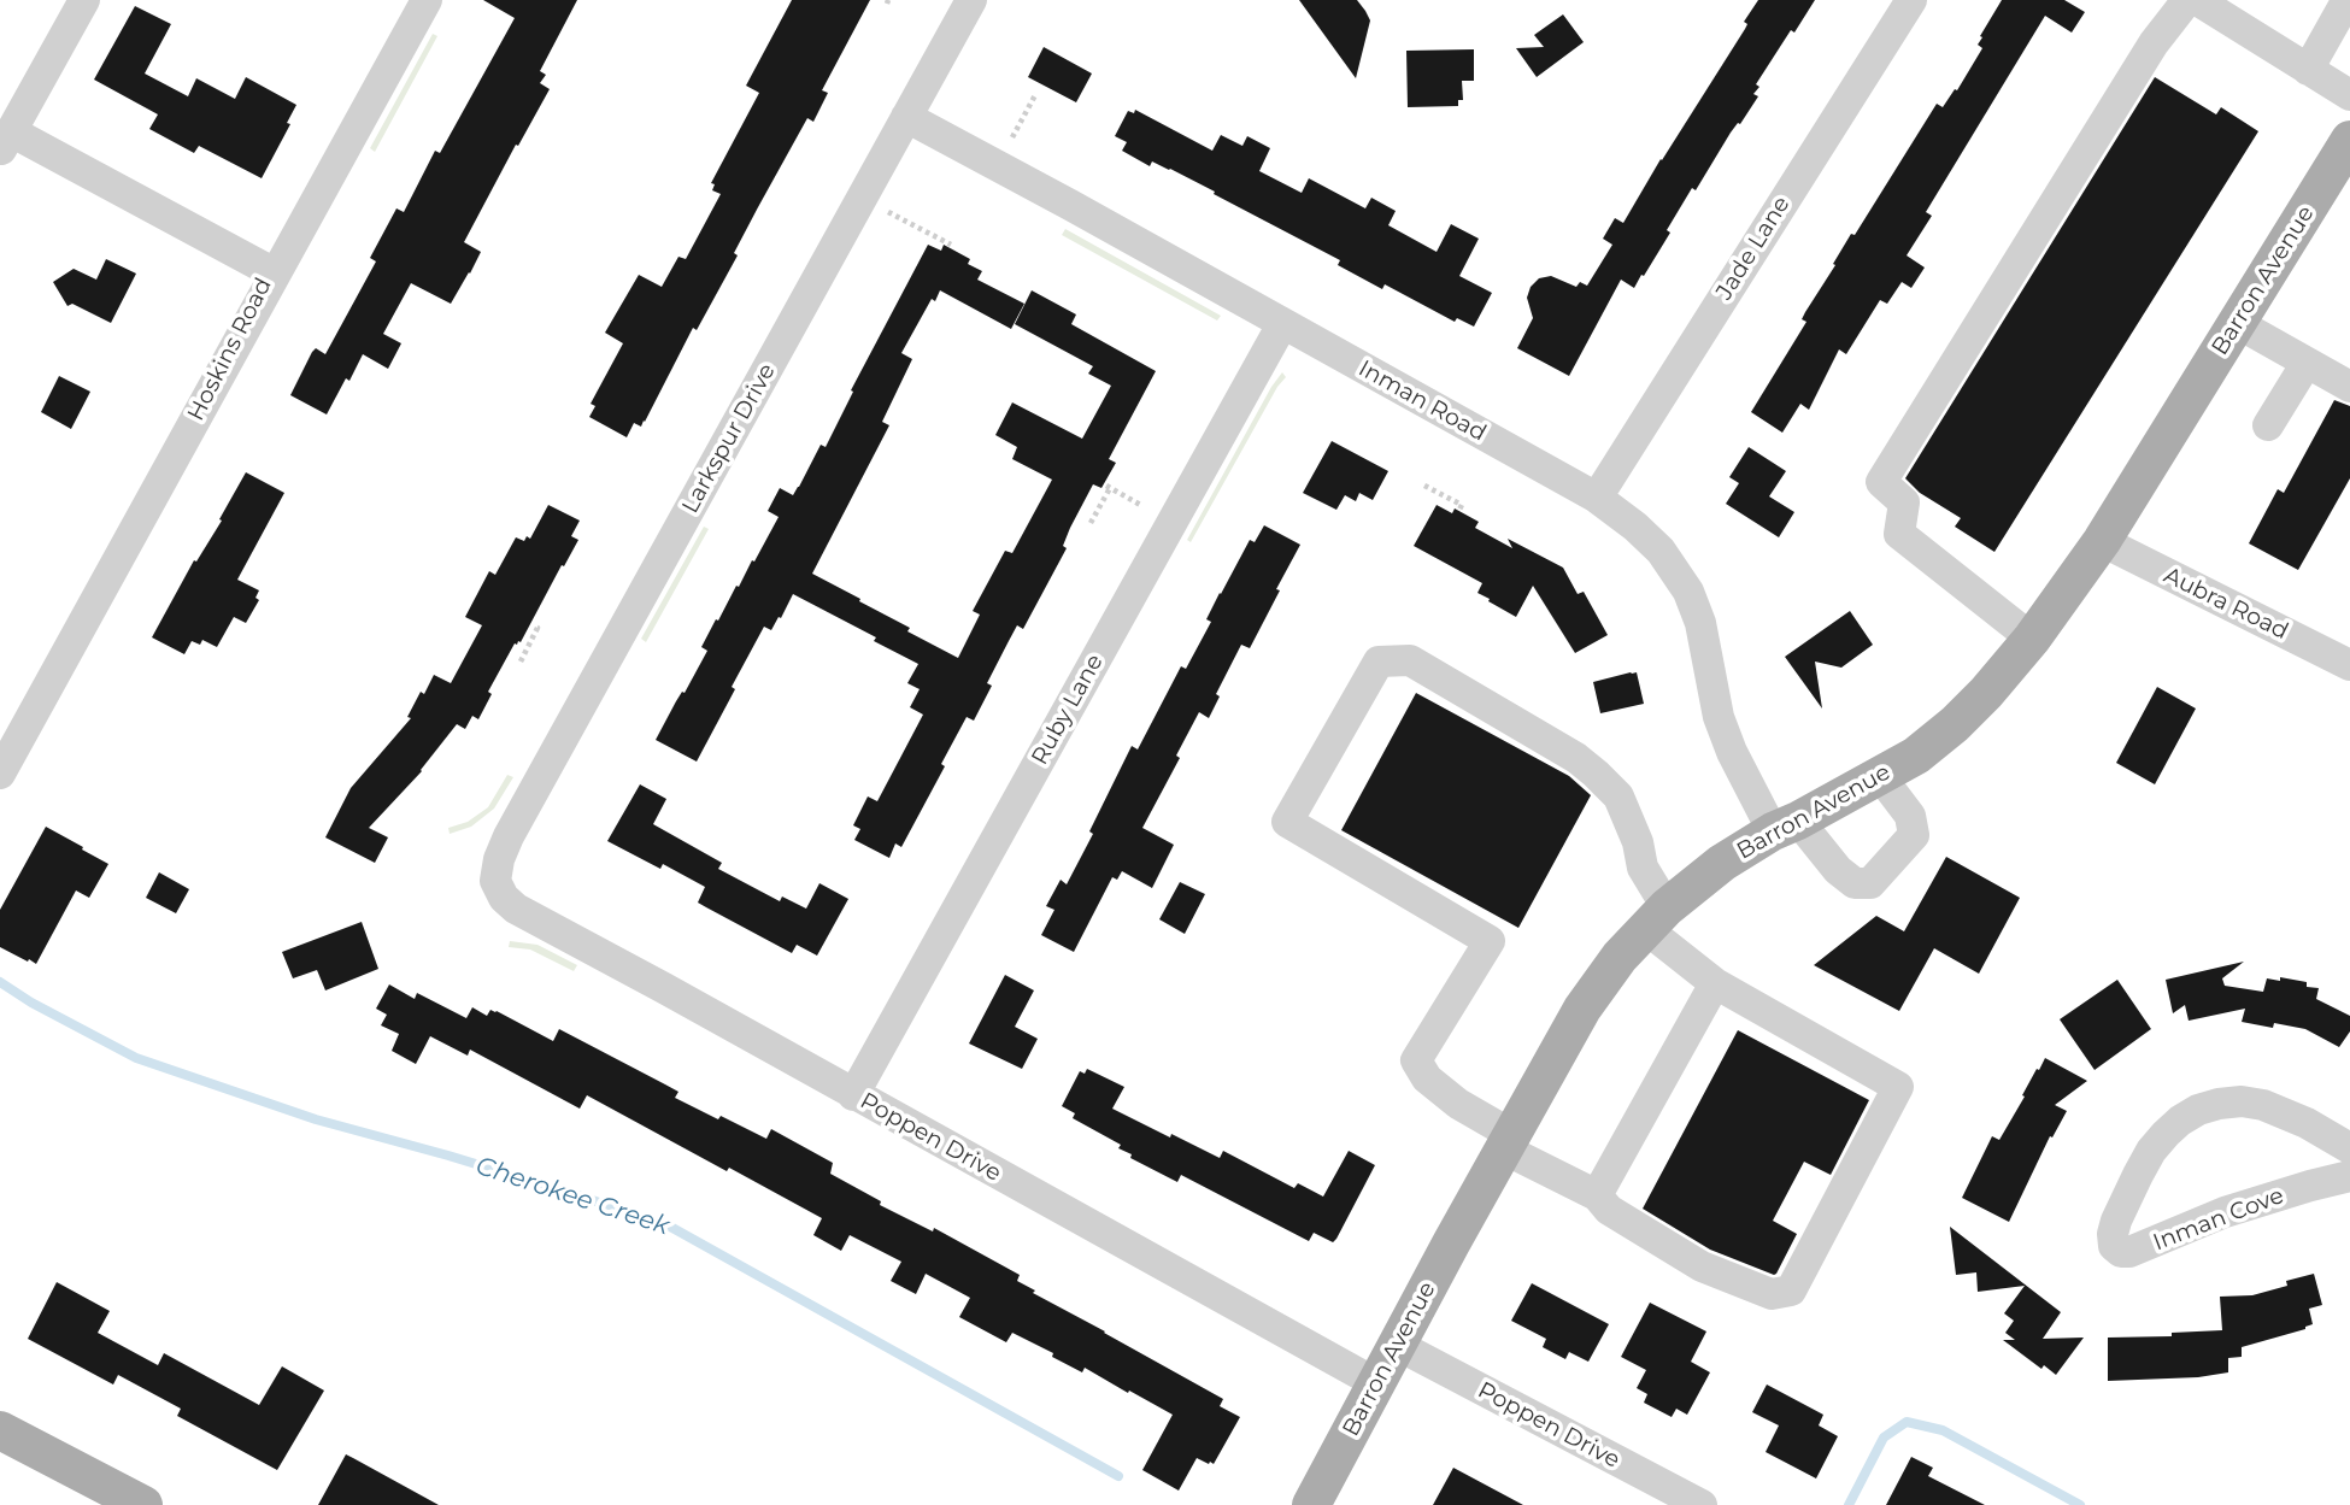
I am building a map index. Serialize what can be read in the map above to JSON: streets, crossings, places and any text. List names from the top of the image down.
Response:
{
  "streets": {
    "main road": ["Barron Avenue"],
    "street": [
      "Jade Lane",
      "Hoskins Road",
      "Inman Road",
      "Larkspur Drive",
      "Aubra Road",
      "Ruby Lane",
      "Poppen Drive",
      "Inman Cove"
    ]
  },
  "crossings": [
    ["Jade Lane", "Inman Road"],
    ["Barron Avenue", "Inman Road"],
    ["Barron Avenue", "Aubra Road"],
    ["Barron Avenue", "Poppen Drive"],
    ["Inman Road", "Larkspur Drive"],
    ["Inman Road", "Ruby Lane"],
    ["Larkspur Drive", "Poppen Drive"],
    ["Ruby Lane", "Poppen Drive"]
  ],
  "water": ["Cherokee Creek"]
}
